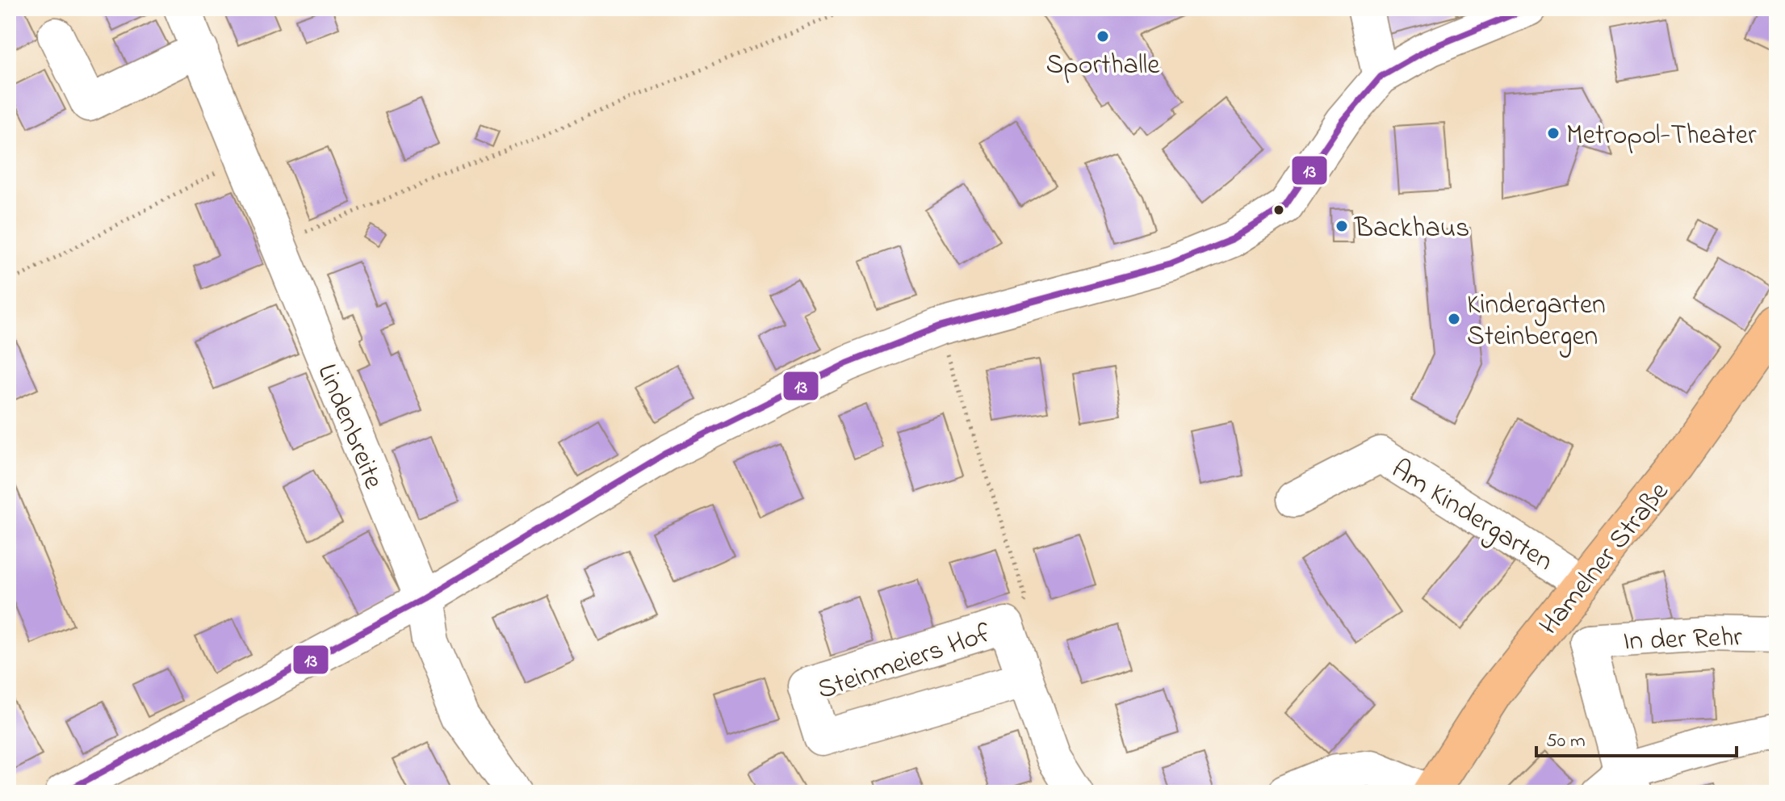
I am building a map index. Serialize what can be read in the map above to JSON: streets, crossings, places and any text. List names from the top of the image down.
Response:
{
  "streets": {
    "main road": ["Hamelner Straße"],
    "street": [
      "Lindenbreite",
      "Am Kindergarten",
      "In der Rehr",
      "Steinmeiers Hof"
    ]
  },
  "crossings": [
    ["Am Kindergarten", "Hamelner Straße"]
  ],
  "places": [
    "Sporthalle",
    "Metropol-Theater",
    "Backhaus",
    "Kindergarten Steinbergen"
  ],
  "lines": ["transit line 13"],
  "scale_bar": "50 m"
}
